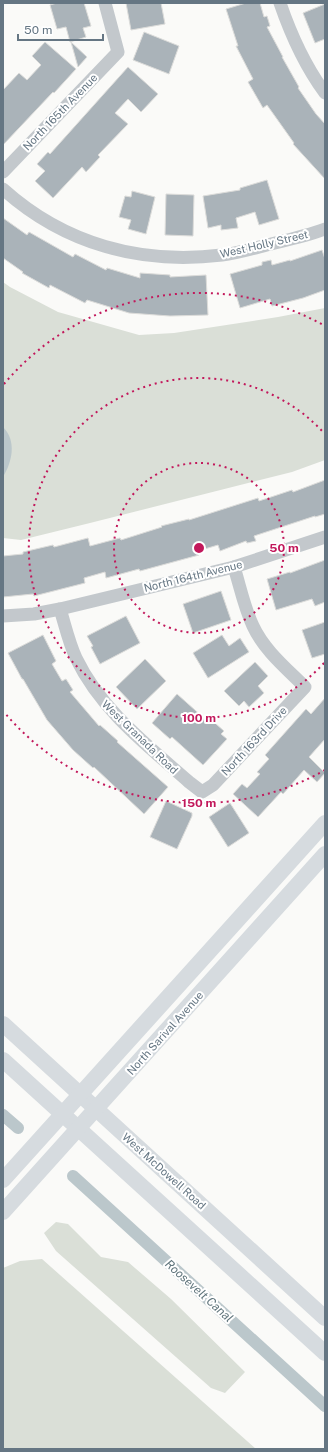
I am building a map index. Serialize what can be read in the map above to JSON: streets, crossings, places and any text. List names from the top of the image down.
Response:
{
  "streets": {
    "main road": ["North Sarival Avenue", "West McDowell Road"],
    "street": [
      "North 165th Avenue",
      "West Holly Street",
      "North 164th Avenue",
      "West Granada Road",
      "North 163rd Drive"
    ]
  },
  "crossings": [
    ["North 164th Avenue", "West Granada Road"],
    ["North 164th Avenue", "North 163rd Drive"],
    ["West Granada Road", "North 163rd Drive"],
    ["North Sarival Avenue", "West McDowell Road"]
  ],
  "water": ["Roosevelt Canal"],
  "scale_bar": "50 m",
  "rings": ["50 m", "100 m", "150 m"]
}
